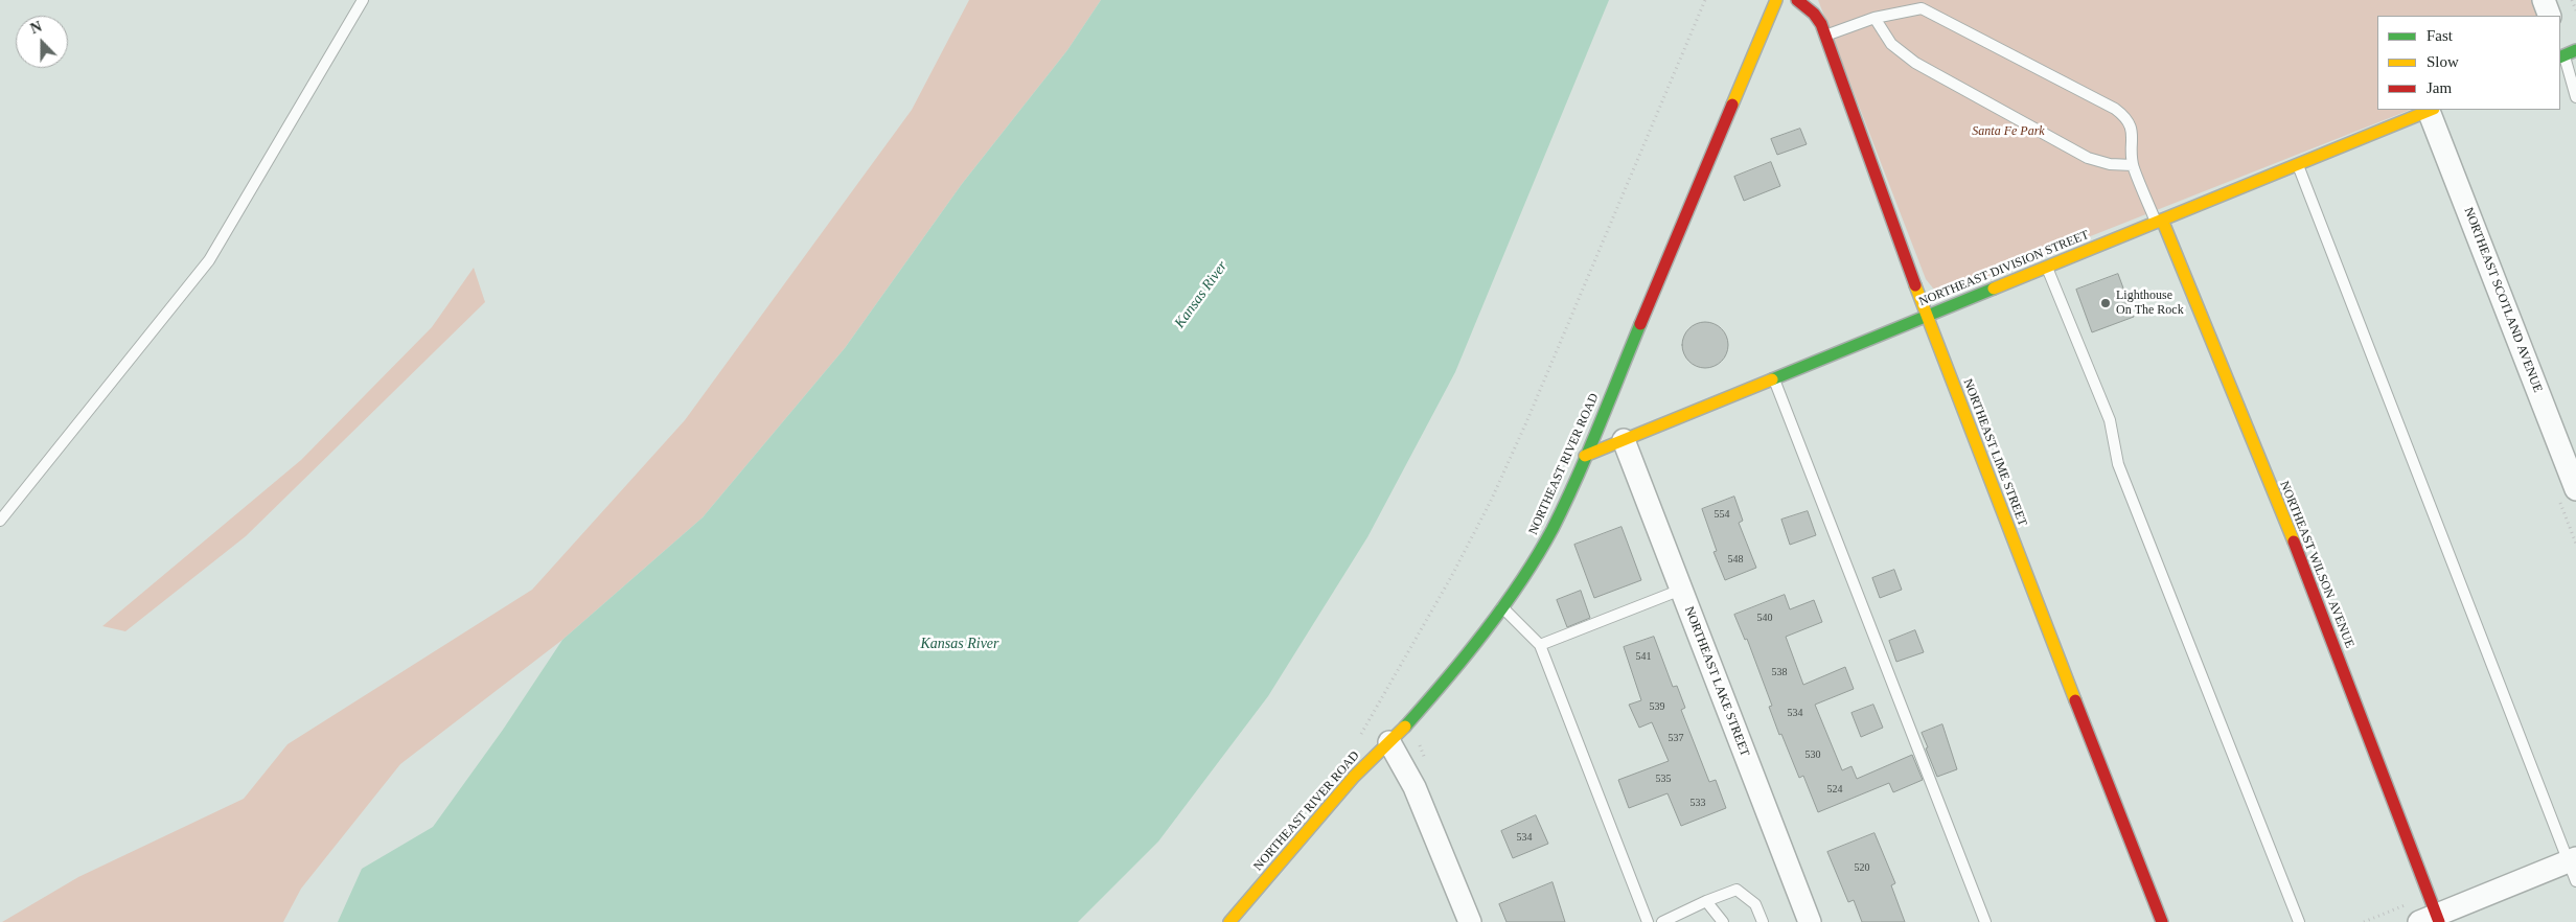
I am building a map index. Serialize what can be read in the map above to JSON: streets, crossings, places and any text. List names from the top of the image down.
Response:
{
  "streets": {
    "street": [
      "NORTHEAST DIVISION STREET",
      "NORTHEAST SCOTLAND AVENUE",
      "NORTHEAST LIME STREET",
      "NORTHEAST RIVER ROAD",
      "NORTHEAST WILSON AVENUE",
      "NORTHEAST LAKE STREET"
    ]
  },
  "crossings": [
    ["NORTHEAST DIVISION STREET", "NORTHEAST SCOTLAND AVENUE"],
    ["NORTHEAST DIVISION STREET", "NORTHEAST LIME STREET"],
    ["NORTHEAST DIVISION STREET", "NORTHEAST RIVER ROAD"],
    ["NORTHEAST DIVISION STREET", "NORTHEAST WILSON AVENUE"],
    ["NORTHEAST DIVISION STREET", "NORTHEAST LAKE STREET"]
  ],
  "water": ["Kansas River"],
  "parks": ["Santa Fe Park"],
  "places": ["Lighthouse On The Rock"],
  "house_numbers": [
    "554",
    "548",
    "540",
    "541",
    "538",
    "539",
    "534",
    "537",
    "530",
    "535",
    "524",
    "533",
    "534",
    "520"
  ],
  "legend": ["Fast", "Slow", "Jam"],
  "north": "top"
}
